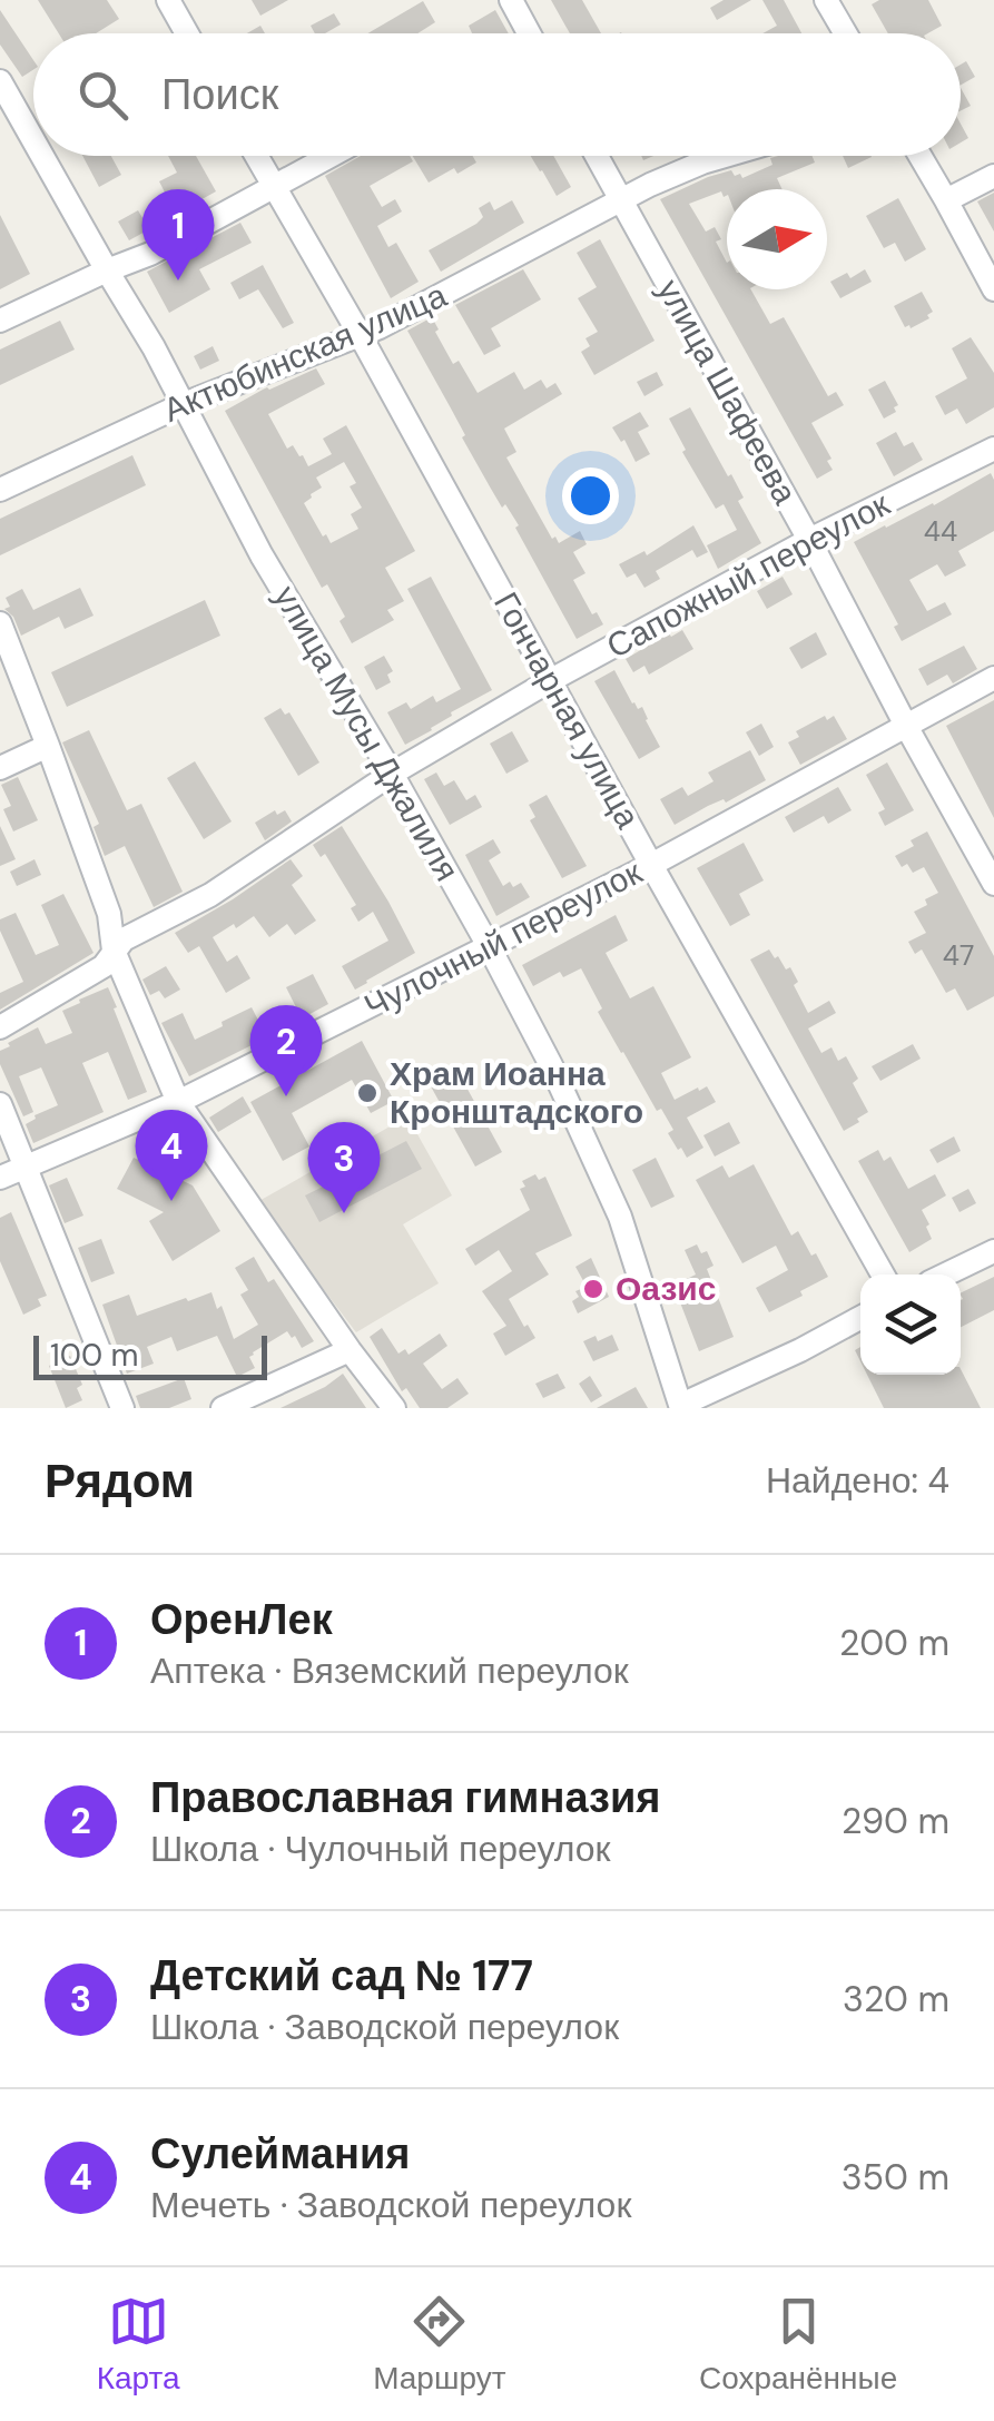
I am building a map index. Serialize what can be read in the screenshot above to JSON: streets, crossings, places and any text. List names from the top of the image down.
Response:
{
  "streets": {
    "street": [
      "Актюбинская улица",
      "улица Шафеева",
      "Сапожный переулок",
      "Гончарная улица",
      "улица Мусы Джалиля",
      "Чулочный переулок"
    ]
  },
  "crossings": [
    ["Актюбинская улица", "улица Шафеева"],
    ["Актюбинская улица", "Гончарная улица"],
    ["Актюбинская улица", "улица Мусы Джалиля"],
    ["улица Шафеева", "Сапожный переулок"],
    ["улица Шафеева", "Чулочный переулок"],
    ["Сапожный переулок", "Гончарная улица"],
    ["Сапожный переулок", "улица Мусы Джалиля"],
    ["Гончарная улица", "Чулочный переулок"],
    ["улица Мусы Джалиля", "Чулочный переулок"]
  ],
  "places": ["Храм Иоанна Кронштадского", "Оазис"],
  "house_numbers": ["44", "47"],
  "scale_bar": "100 m",
  "north": "right",
  "page": {
    "search": "Поиск",
    "pins": [
      "1",
      "2",
      "4",
      "3"
    ],
    "scale": "100 m",
    "heading": ["Рядом", "Найдено: 4"],
    "list": [
      {
        "mark": "1",
        "name": "ОренЛек",
        "note": "Аптека · Вяземский переулок",
        "value": "200 m"
      },
      {
        "mark": "2",
        "name": "Православная гимназия",
        "note": "Школа · Чулочный переулок",
        "value": "290 m"
      },
      {
        "mark": "3",
        "name": "Детский сад № 177",
        "note": "Школа · Заводской переулок",
        "value": "320 m"
      },
      {
        "mark": "4",
        "name": "Сулеймания",
        "note": "Мечеть · Заводской переулок",
        "value": "350 m"
      }
    ],
    "nav": ["Карта", "Маршрут", "Сохранённые"]
  }
}
